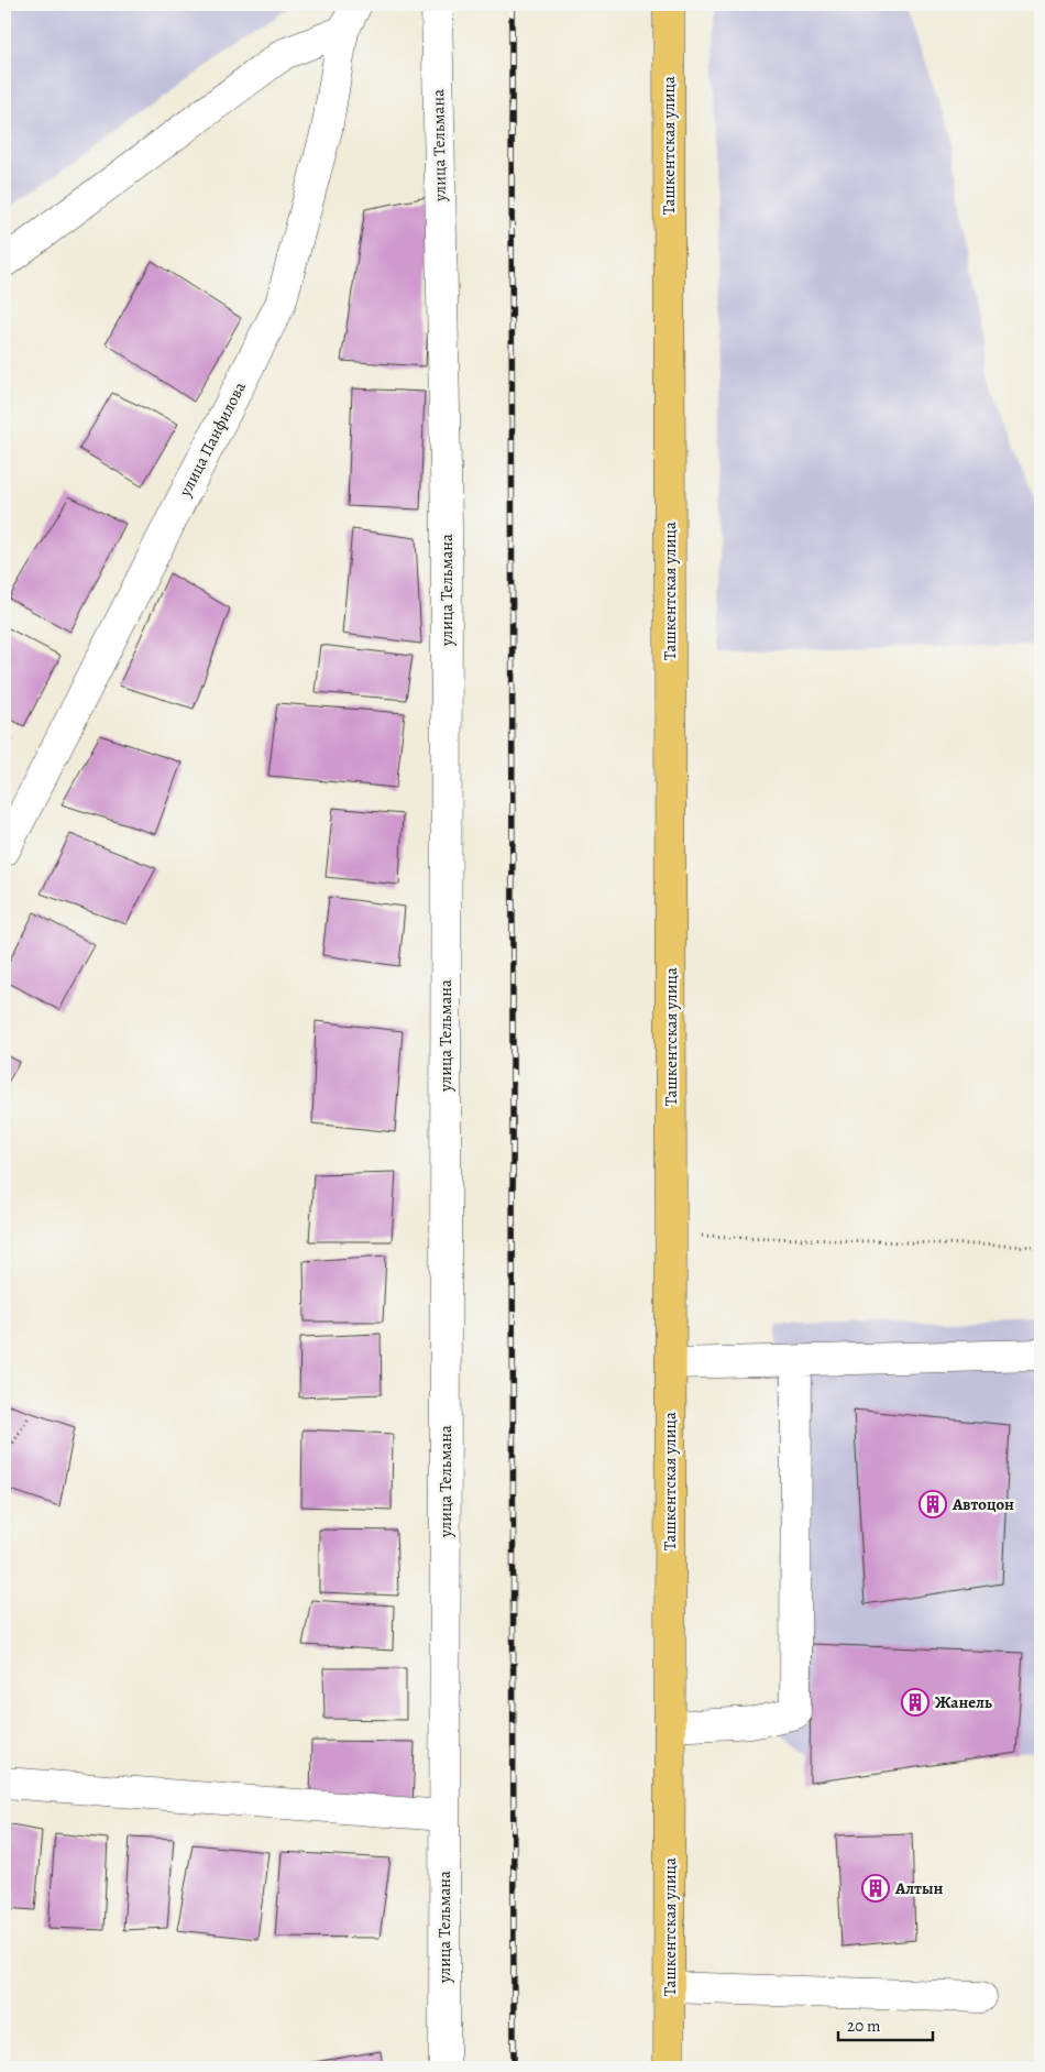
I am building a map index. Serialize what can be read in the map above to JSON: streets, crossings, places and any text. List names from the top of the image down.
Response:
{
  "streets": {
    "main road": ["Ташкентская улица"],
    "street": ["улица Тельмана", "улица Панфилова"]
  },
  "places": {
    "building": ["Автоцон", "Жанель", "Алтын"]
  },
  "scale_bar": "20 m"
}
